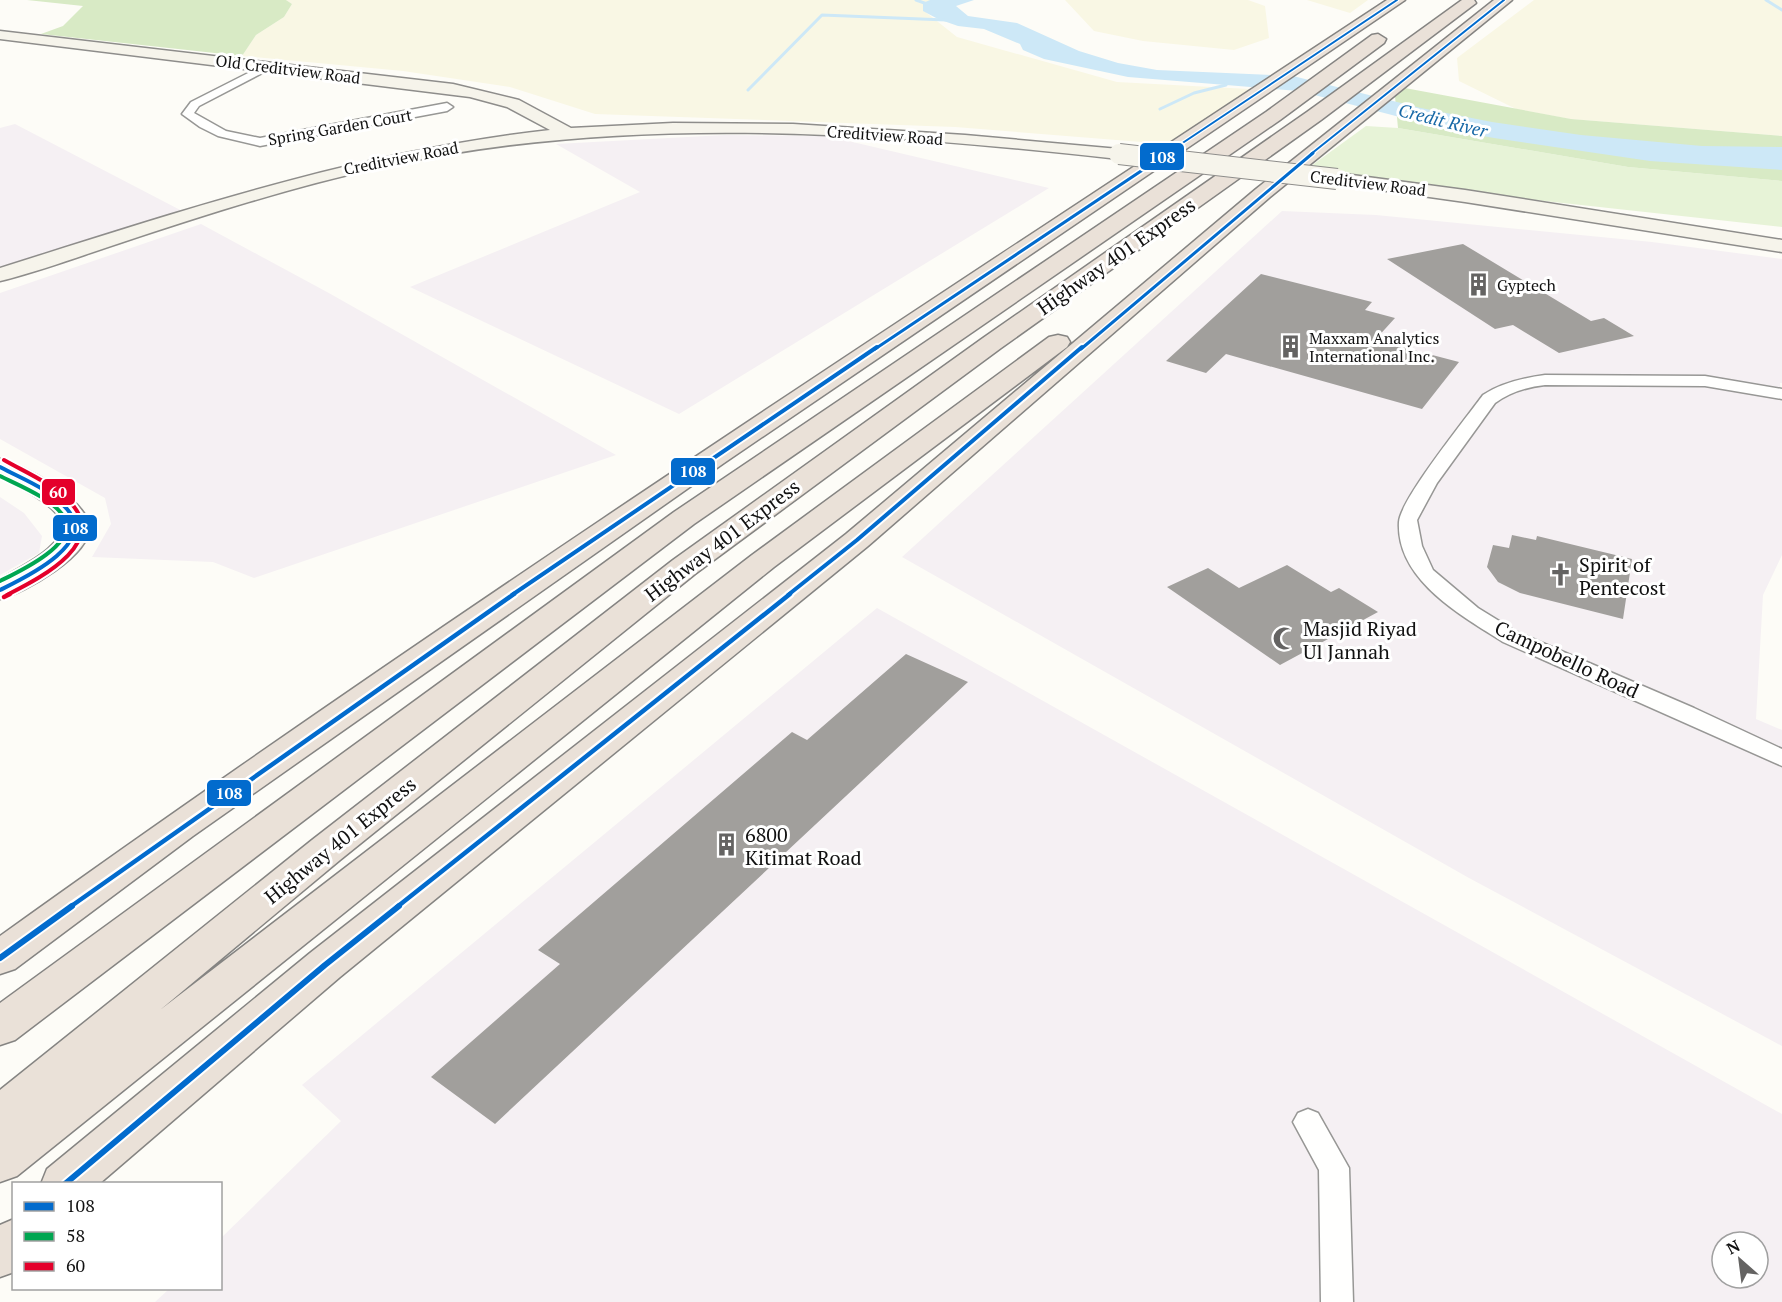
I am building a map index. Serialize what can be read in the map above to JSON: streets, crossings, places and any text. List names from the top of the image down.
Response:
{
  "streets": {
    "highway": ["Highway 401 Express"],
    "main road": ["Old Creditview Road", "Creditview Road"],
    "street": ["Spring Garden Court", "Campobello Road"]
  },
  "crossings": [
    ["Old Creditview Road", "Spring Garden Court"],
    ["Old Creditview Road", "Creditview Road"]
  ],
  "water": ["Credit River"],
  "places": {
    "building": ["Gyptech", "Maxxam Analytics International Inc.", "6800 Kitimat Road"],
    "church": ["Spirit of Pentecost"],
    "mosque": ["Masjid Riyad Ul Jannah"]
  },
  "lines": ["transit line 108", "transit line 60", "transit line 58"],
  "legend": ["108", "58", "60"],
  "north": "top left"
}
